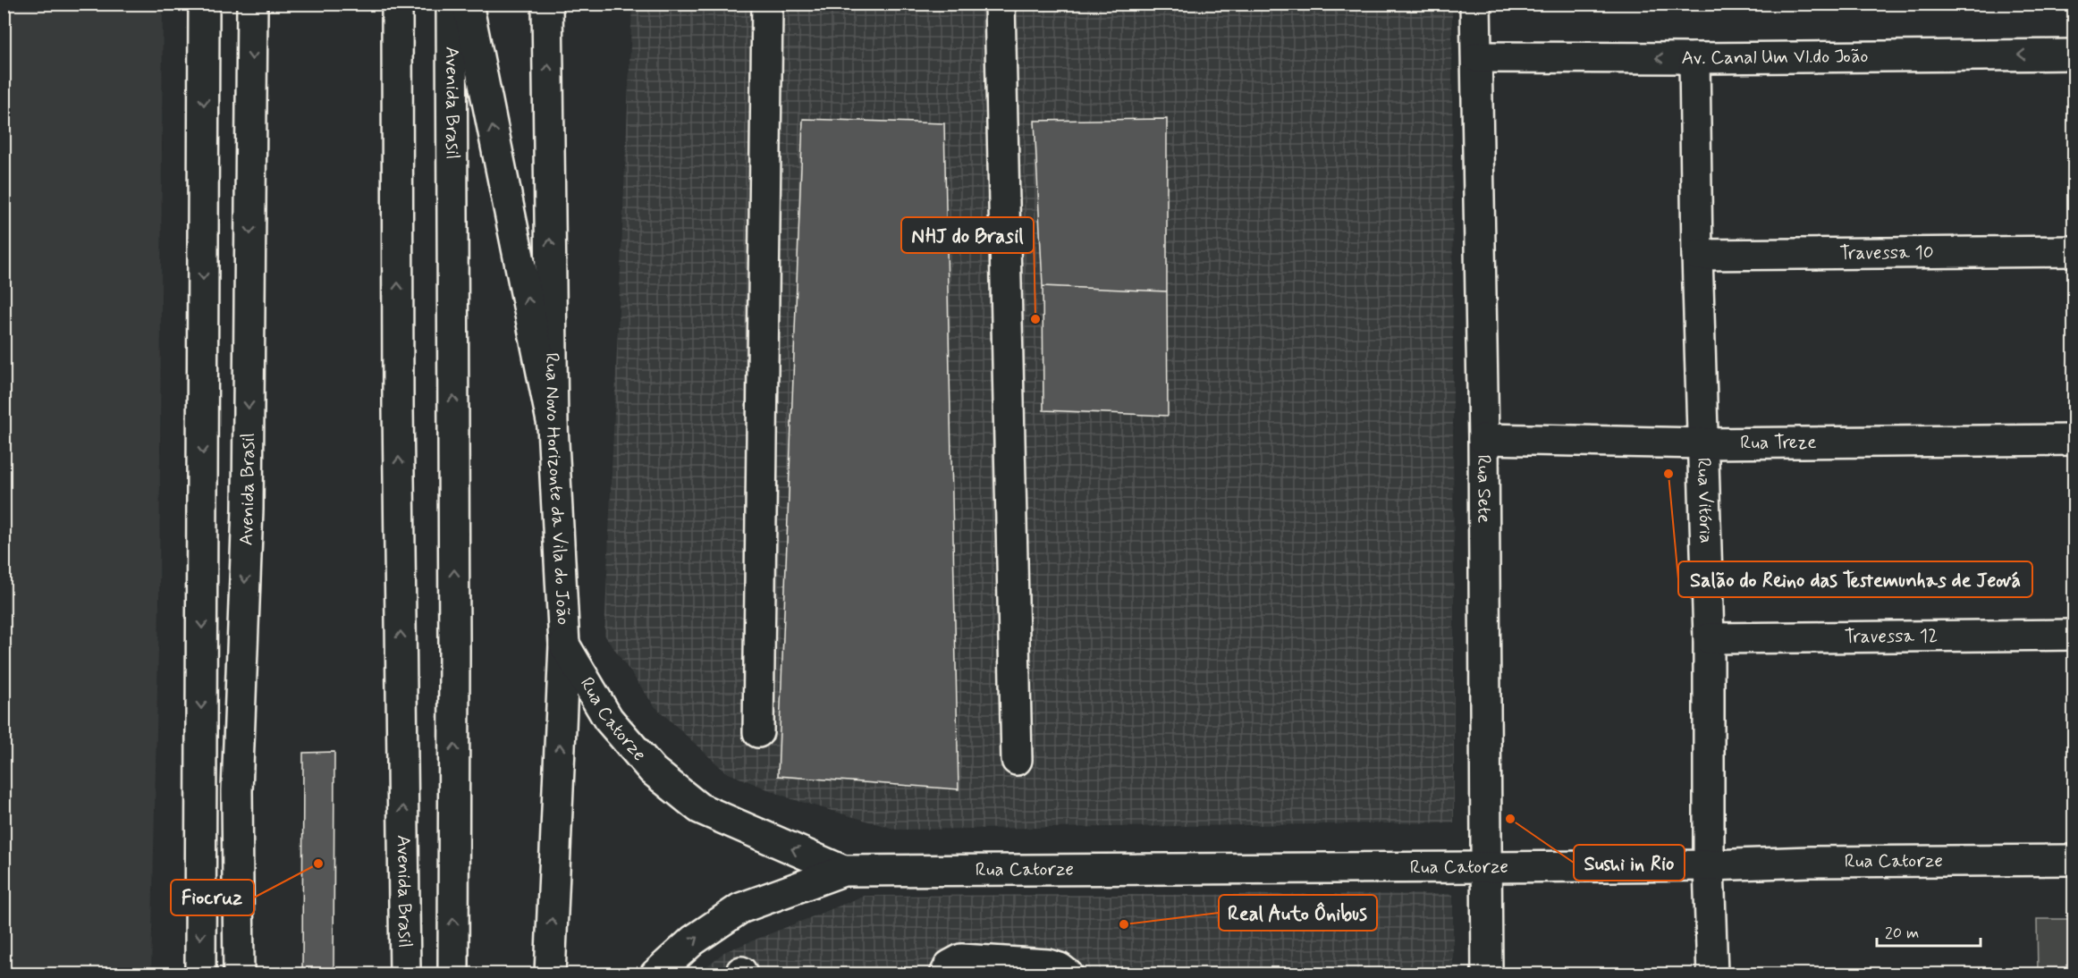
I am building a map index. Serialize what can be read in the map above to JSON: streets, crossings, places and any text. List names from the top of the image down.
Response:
{
  "streets": {
    "main road": [
      "Av. Canal Um Vl.do João",
      "Avenida Brasil",
      "Travessa 10",
      "Rua Treze",
      "Rua Novo Horizonte da Vila do João",
      "Rua Sete",
      "Rua Vitória",
      "Travessa 12",
      "Rua Catorze"
    ]
  },
  "crossings": [
    ["Av. Canal Um Vl.do João", "Rua Sete"],
    ["Av. Canal Um Vl.do João", "Rua Vitória"],
    ["Travessa 10", "Rua Vitória"],
    ["Rua Treze", "Rua Sete"],
    ["Rua Treze", "Rua Vitória"],
    ["Rua Novo Horizonte da Vila do João", "Rua Catorze"],
    ["Rua Sete", "Rua Catorze"],
    ["Rua Vitória", "Travessa 12"],
    ["Rua Vitória", "Rua Catorze"]
  ],
  "one_way": ["Av. Canal Um Vl.do João"],
  "places": [
    "NHJ do Brasil",
    "Salão do Reino das Testemunhas de Jeová",
    "Sushi in Rio",
    "Fiocruz",
    "Real Auto Ônibus"
  ],
  "scale_bar": "20 m"
}
